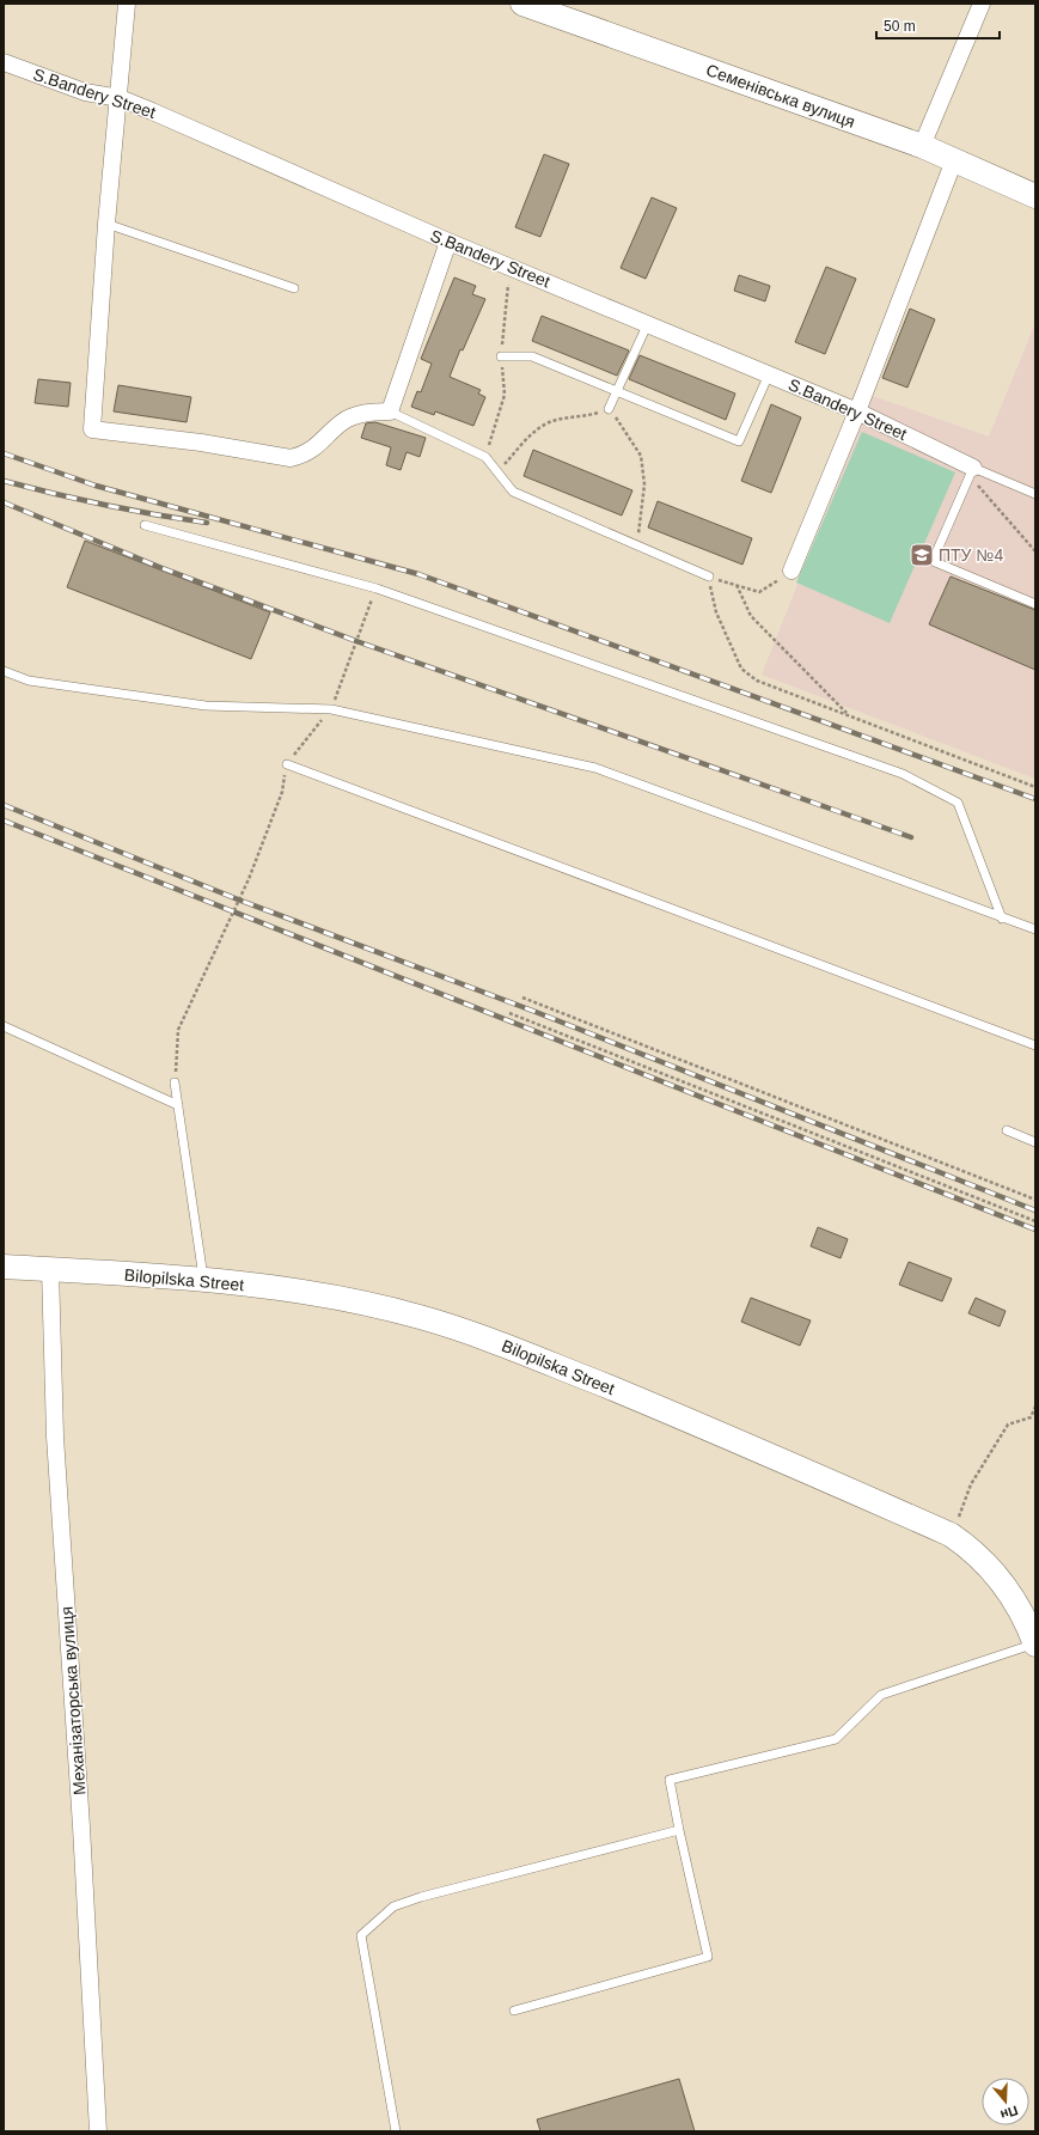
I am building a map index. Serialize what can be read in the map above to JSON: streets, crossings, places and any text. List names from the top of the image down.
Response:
{
  "streets": {
    "main road": ["Семенівська вулиця", "Bilopilska Street"],
    "street": ["S.Bandery Street", "Механізаторська вулиця"]
  },
  "crossings": [
    ["Bilopilska Street", "Механізаторська вулиця"]
  ],
  "places": {
    "school or university": ["ПТУ №4"]
  },
  "scale_bar": "50 m",
  "north": "bottom"
}
